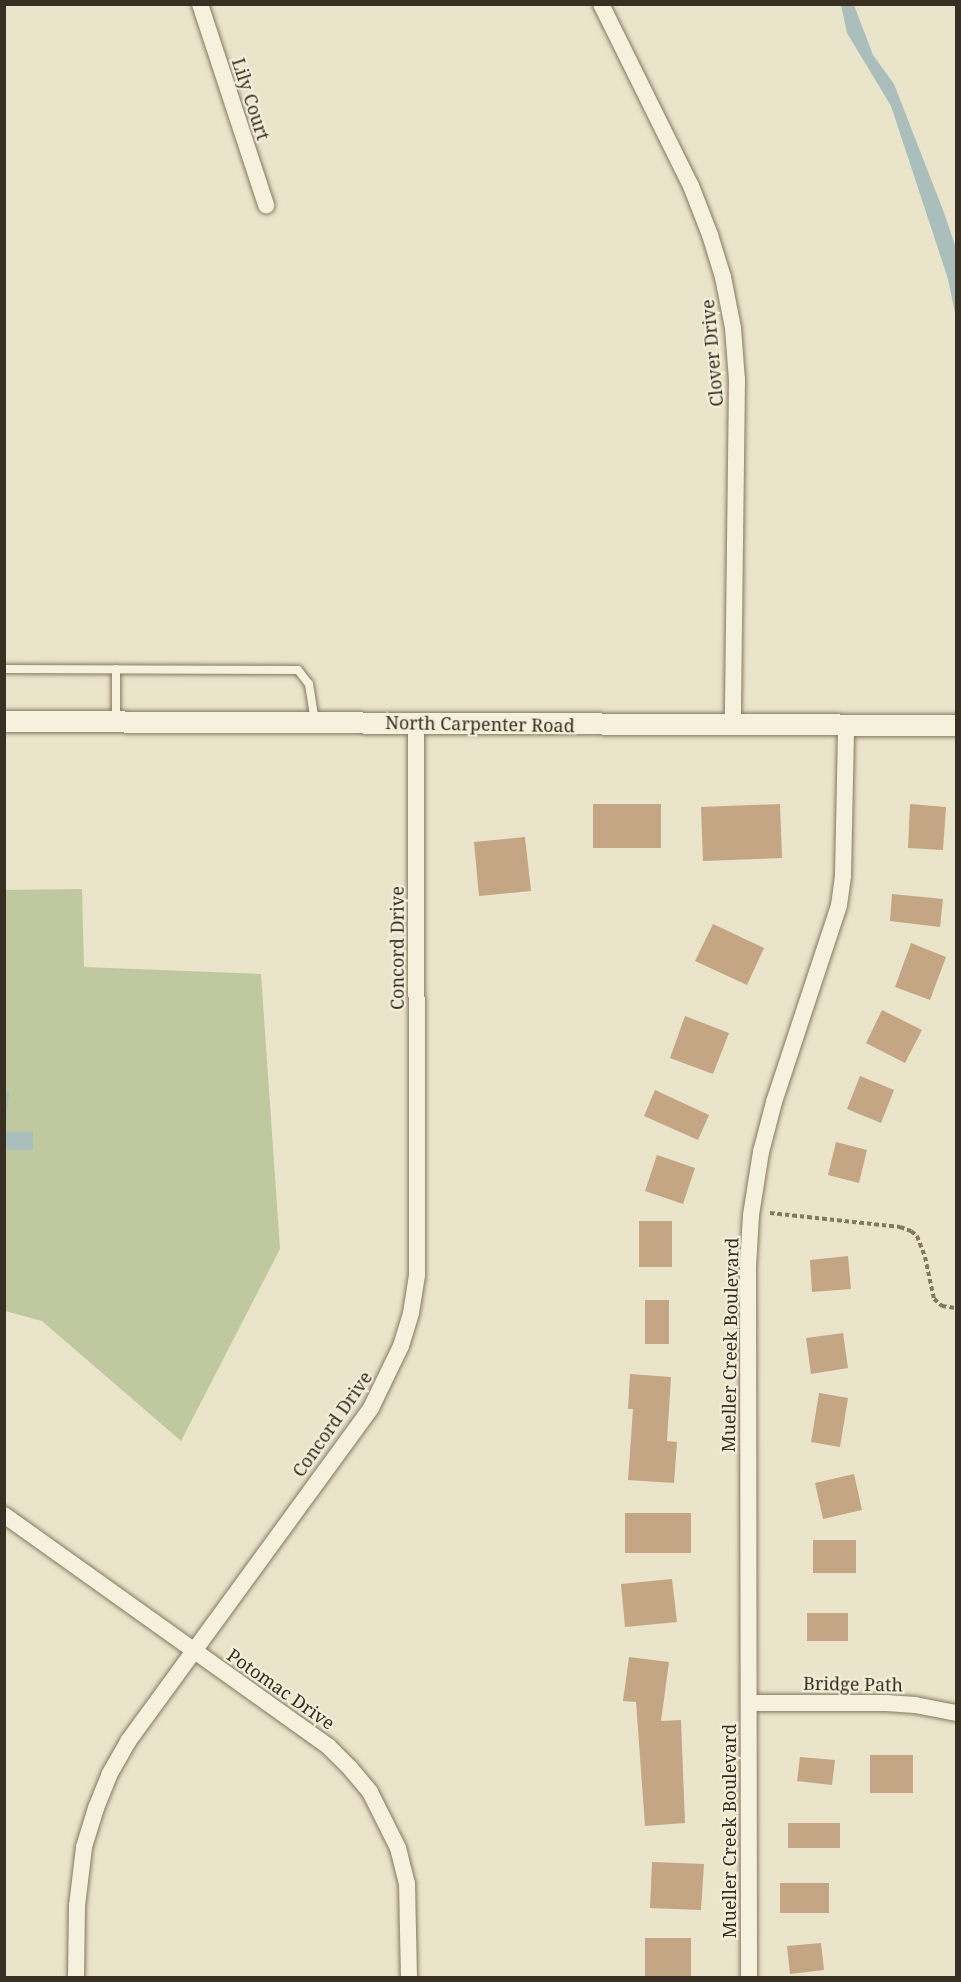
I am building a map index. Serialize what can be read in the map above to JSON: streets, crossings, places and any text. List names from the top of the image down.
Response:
{
  "streets": {
    "street": [
      "Lily Court",
      "Clover Drive",
      "North Carpenter Road",
      "Concord Drive",
      "Mueller Creek Boulevard",
      "Bridge Path",
      "Potomac Drive"
    ]
  },
  "crossings": [
    ["Clover Drive", "North Carpenter Road"],
    ["North Carpenter Road", "Concord Drive"],
    ["North Carpenter Road", "Mueller Creek Boulevard"],
    ["Concord Drive", "Potomac Drive"],
    ["Mueller Creek Boulevard", "Bridge Path"]
  ]
}
